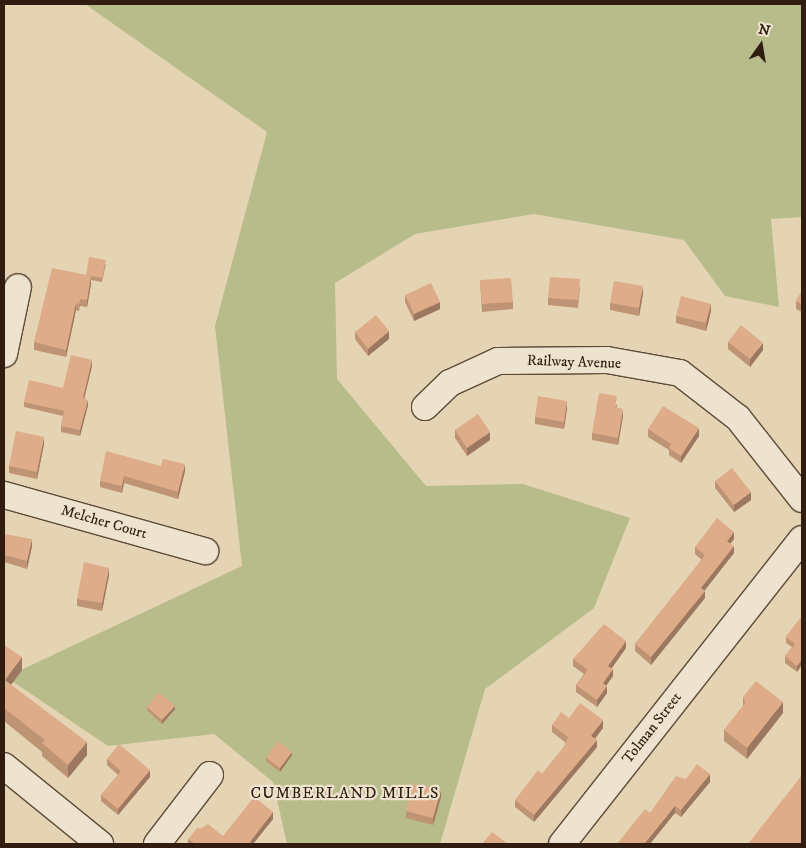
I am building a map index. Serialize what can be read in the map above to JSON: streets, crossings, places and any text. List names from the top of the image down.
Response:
{
  "streets": {
    "street": ["Railway Avenue", "Melcher Court", "Tolman Street"]
  },
  "districts": ["CUMBERLAND MILLS"],
  "north": "top"
}
